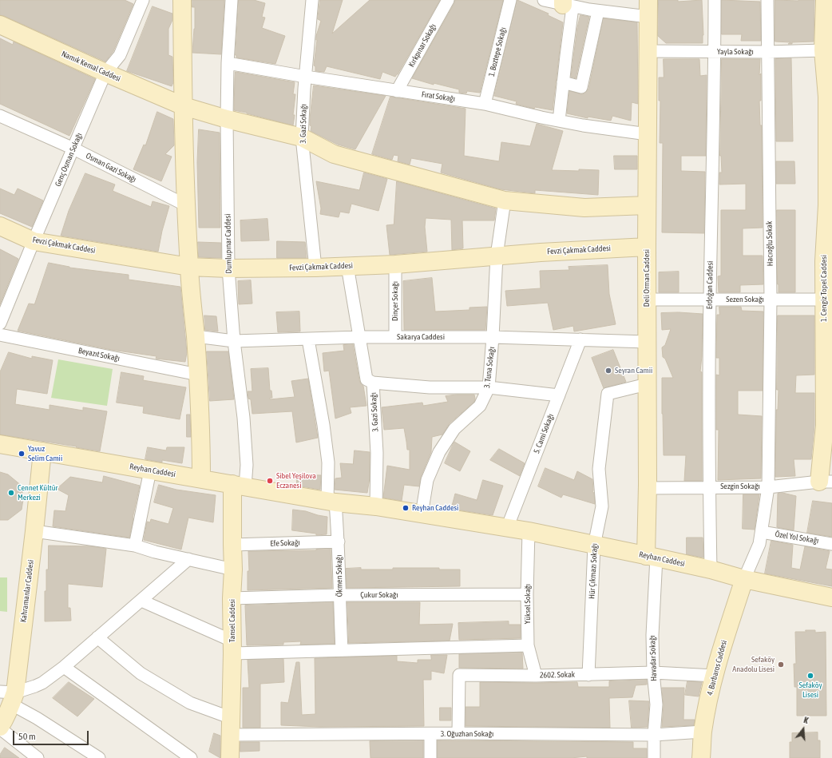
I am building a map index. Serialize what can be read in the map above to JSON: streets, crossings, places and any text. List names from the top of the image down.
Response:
{
  "streets": {
    "street": [
      "Kırkpınar Sokağı",
      "1. Boztepe Sokağı",
      "Yayla Sokağı",
      "Namık Kemal Caddesi",
      "Fırat Sokağı",
      "3. Gazi Sokağı",
      "Genç Osman Sokağı",
      "Osman Gazi Sokağı",
      "Dumlupınar Caddesi",
      "Hacıoğlu Sokak",
      "Fevzi Çakmak Caddesi",
      "Deli Orman Caddesi",
      "Erdoğan Caddesi",
      "1. Cengiz Topel Caddesi",
      "Sezen Sokağı",
      "Dinçer Sokağı",
      "Sakarya Caddesi",
      "Beyazıt Sokağı",
      "3. Tuna Sokağı",
      "5. Cami Sokağı",
      "Reyhan Caddesi",
      "Sezgin Sokağı",
      "Özel Yol Sokağı",
      "Efe Sokağı",
      "Hür Çıkmazı Sokağı",
      "Ökmen Sokağı",
      "Kahramanlar Caddesi",
      "Çukur Sokağı",
      "Yüksel Sokağı",
      "Tansel Caddesi",
      "Havadar Sokağı",
      "4. Barbaros Caddesi",
      "2602. Sokak",
      "3. Oğuzhan Sokağı"
    ]
  },
  "crossings": [
    ["Kırkpınar Sokağı", "Fırat Sokağı"],
    ["1. Boztepe Sokağı", "Fırat Sokağı"],
    ["Yayla Sokağı", "Hacıoğlu Sokak"],
    ["Yayla Sokağı", "Deli Orman Caddesi"],
    ["Yayla Sokağı", "Erdoğan Caddesi"],
    ["Yayla Sokağı", "1. Cengiz Topel Caddesi"],
    ["Namık Kemal Caddesi", "3. Gazi Sokağı"],
    ["Namık Kemal Caddesi", "Genç Osman Sokağı"],
    ["Namık Kemal Caddesi", "Dumlupınar Caddesi"],
    ["Namık Kemal Caddesi", "Deli Orman Caddesi"],
    ["Namık Kemal Caddesi", "3. Tuna Sokağı"],
    ["Fırat Sokağı", "3. Gazi Sokağı"],
    ["Fırat Sokağı", "Dumlupınar Caddesi"],
    ["Fırat Sokağı", "Deli Orman Caddesi"],
    ["3. Gazi Sokağı", "Fevzi Çakmak Caddesi"],
    ["3. Gazi Sokağı", "Sakarya Caddesi"],
    ["3. Gazi Sokağı", "Reyhan Caddesi"],
    ["Genç Osman Sokağı", "Osman Gazi Sokağı"],
    ["Genç Osman Sokağı", "Fevzi Çakmak Caddesi"],
    ["Dumlupınar Caddesi", "Fevzi Çakmak Caddesi"],
    ["Dumlupınar Caddesi", "Sakarya Caddesi"],
    ["Dumlupınar Caddesi", "Reyhan Caddesi"],
    ["Dumlupınar Caddesi", "Tansel Caddesi"],
    ["Hacıoğlu Sokak", "Sezen Sokağı"],
    ["Hacıoğlu Sokak", "Reyhan Caddesi"],
    ["Hacıoğlu Sokak", "Sezgin Sokağı"],
    ["Hacıoğlu Sokak", "Özel Yol Sokağı"],
    ["Hacıoğlu Sokak", "4. Barbaros Caddesi"],
    ["Fevzi Çakmak Caddesi", "Deli Orman Caddesi"],
    ["Fevzi Çakmak Caddesi", "Dinçer Sokağı"],
    ["Fevzi Çakmak Caddesi", "3. Tuna Sokağı"],
    ["Deli Orman Caddesi", "Sezen Sokağı"],
    ["Deli Orman Caddesi", "Sakarya Caddesi"],
    ["Deli Orman Caddesi", "Reyhan Caddesi"],
    ["Deli Orman Caddesi", "Sezgin Sokağı"],
    ["Deli Orman Caddesi", "Hür Çıkmazı Sokağı"],
    ["Deli Orman Caddesi", "Havadar Sokağı"],
    ["Erdoğan Caddesi", "Sezen Sokağı"],
    ["Erdoğan Caddesi", "Reyhan Caddesi"],
    ["Erdoğan Caddesi", "Sezgin Sokağı"],
    ["1. Cengiz Topel Caddesi", "Sezen Sokağı"],
    ["1. Cengiz Topel Caddesi", "Sezgin Sokağı"],
    ["Dinçer Sokağı", "Sakarya Caddesi"],
    ["Sakarya Caddesi", "3. Tuna Sokağı"],
    ["Sakarya Caddesi", "5. Cami Sokağı"],
    ["Sakarya Caddesi", "Ökmen Sokağı"],
    ["3. Tuna Sokağı", "Reyhan Caddesi"],
    ["5. Cami Sokağı", "Reyhan Caddesi"],
    ["Reyhan Caddesi", "Hür Çıkmazı Sokağı"],
    ["Reyhan Caddesi", "Ökmen Sokağı"],
    ["Reyhan Caddesi", "Kahramanlar Caddesi"],
    ["Reyhan Caddesi", "Yüksel Sokağı"],
    ["Reyhan Caddesi", "Tansel Caddesi"],
    ["Reyhan Caddesi", "Havadar Sokağı"],
    ["Reyhan Caddesi", "4. Barbaros Caddesi"],
    ["Efe Sokağı", "Ökmen Sokağı"],
    ["Efe Sokağı", "Tansel Caddesi"],
    ["Hür Çıkmazı Sokağı", "2602. Sokak"],
    ["Ökmen Sokağı", "Çukur Sokağı"],
    ["Çukur Sokağı", "Yüksel Sokağı"],
    ["Çukur Sokağı", "Tansel Caddesi"],
    ["Yüksel Sokağı", "2602. Sokak"],
    ["Tansel Caddesi", "3. Oğuzhan Sokağı"],
    ["Havadar Sokağı", "2602. Sokak"],
    ["Havadar Sokağı", "3. Oğuzhan Sokağı"],
    ["4. Barbaros Caddesi", "2602. Sokak"],
    ["4. Barbaros Caddesi", "3. Oğuzhan Sokağı"],
    ["2602. Sokak", "3. Oğuzhan Sokağı"]
  ],
  "places": [
    "Seyran Camii",
    "Yavuz Selim Camii",
    "Sibel Yeşilova Eczanesi",
    "Cennet Kültür Merkezi",
    "Reyhan Caddesi",
    "Sefaköy Anadolu Lisesi",
    "Sefaköy Lisesi"
  ],
  "scale_bar": "50 m",
  "north": "top"
}
